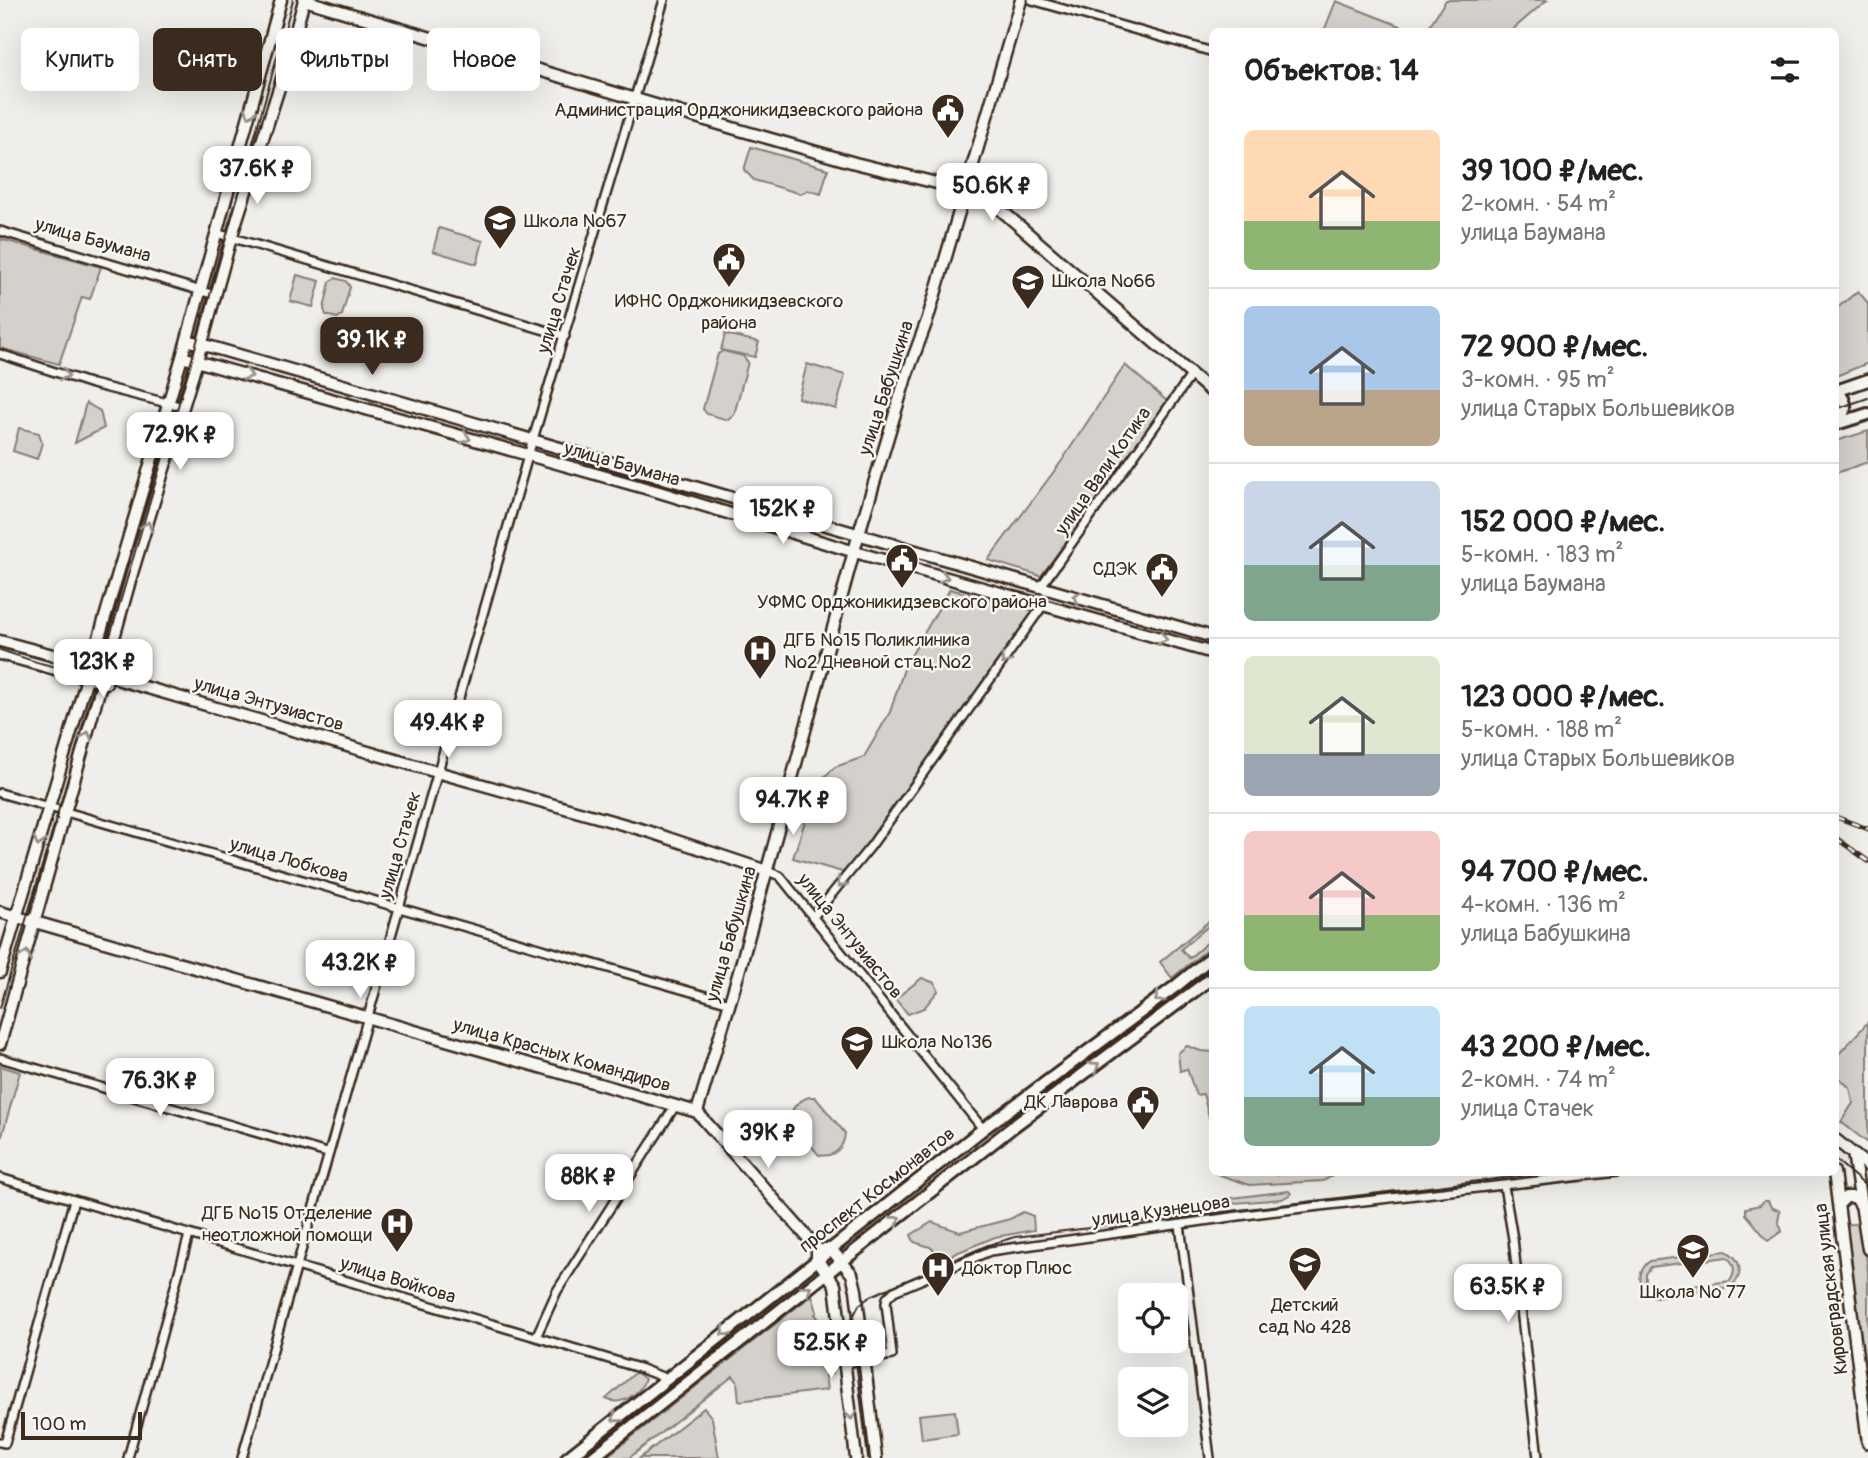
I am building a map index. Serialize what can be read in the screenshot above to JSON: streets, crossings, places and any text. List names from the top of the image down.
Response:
{
  "streets": {
    "main road": [
      "улица Баумана",
      "улица Бабушкина",
      "улица Энтузиастов",
      "улица Красных Командиров",
      "проспект Космонавтов",
      "Кировградская улица"
    ],
    "street": [
      "улица Стачек",
      "улица Вали Котика",
      "улица Лобкова",
      "улица Кузнецова",
      "улица Войкова"
    ]
  },
  "crossings": [
    ["улица Баумана", "улица Стачек"],
    ["улица Баумана", "улица Бабушкина"],
    ["улица Баумана", "улица Вали Котика"],
    ["улица Стачек", "улица Энтузиастов"],
    ["улица Стачек", "улица Лобкова"],
    ["улица Стачек", "улица Красных Командиров"],
    ["улица Стачек", "улица Войкова"],
    ["улица Бабушкина", "улица Энтузиастов"],
    ["улица Бабушкина", "улица Лобкова"],
    ["улица Бабушкина", "улица Красных Командиров"],
    ["улица Энтузиастов", "проспект Космонавтов"],
    ["проспект Космонавтов", "улица Войкова"]
  ],
  "places": {
    "public building": [
      "Администрация Орджоникидзевского района",
      "ИФНС Орджоникидзевского района",
      "УФМС Орджоникидзевского района",
      "СДЭК",
      "ДК Лаврова"
    ],
    "school or university": [
      "Школа №67",
      "Школа №66",
      "Школа №136",
      "Школа № 77",
      "Детский сад № 428"
    ],
    "hospital": ["ДГБ №15 Поликлиника №2 Дневной стац.№2", "ДГБ №15 Отделение неотложной помощи", "Доктор Плюс"]
  },
  "scale_bar": "100 m",
  "page": {
    "chip": [
      "Купить",
      "Снять",
      "Фильтры",
      "Новое"
    ],
    "heading": "Объектов: 14",
    "list": [
      {
        "name": "39 100 ₽/мес.",
        "note": "2-комн. · 54 m² · улица Баумана"
      },
      {
        "name": "72 900 ₽/мес.",
        "note": "3-комн. · 95 m² · улица Старых Большевиков"
      },
      {
        "name": "152 000 ₽/мес.",
        "note": "5-комн. · 183 m² · улица Баумана"
      },
      {
        "name": "123 000 ₽/мес.",
        "note": "5-комн. · 188 m² · улица Старых Большевиков"
      },
      {
        "name": "94 700 ₽/мес.",
        "note": "4-комн. · 136 m² · улица Бабушкина"
      },
      {
        "name": "43 200 ₽/мес.",
        "note": "2-комн. · 74 m² · улица Стачек"
      }
    ],
    "price": [
      "37.6K ₽",
      "50.6K ₽",
      "39.1K ₽",
      "72.9K ₽",
      "152K ₽",
      "123K ₽",
      "49.4K ₽",
      "94.7K ₽",
      "43.2K ₽",
      "76.3K ₽",
      "39K ₽",
      "88K ₽",
      "63.5K ₽",
      "52.5K ₽"
    ],
    "scale": "100 m"
  }
}
